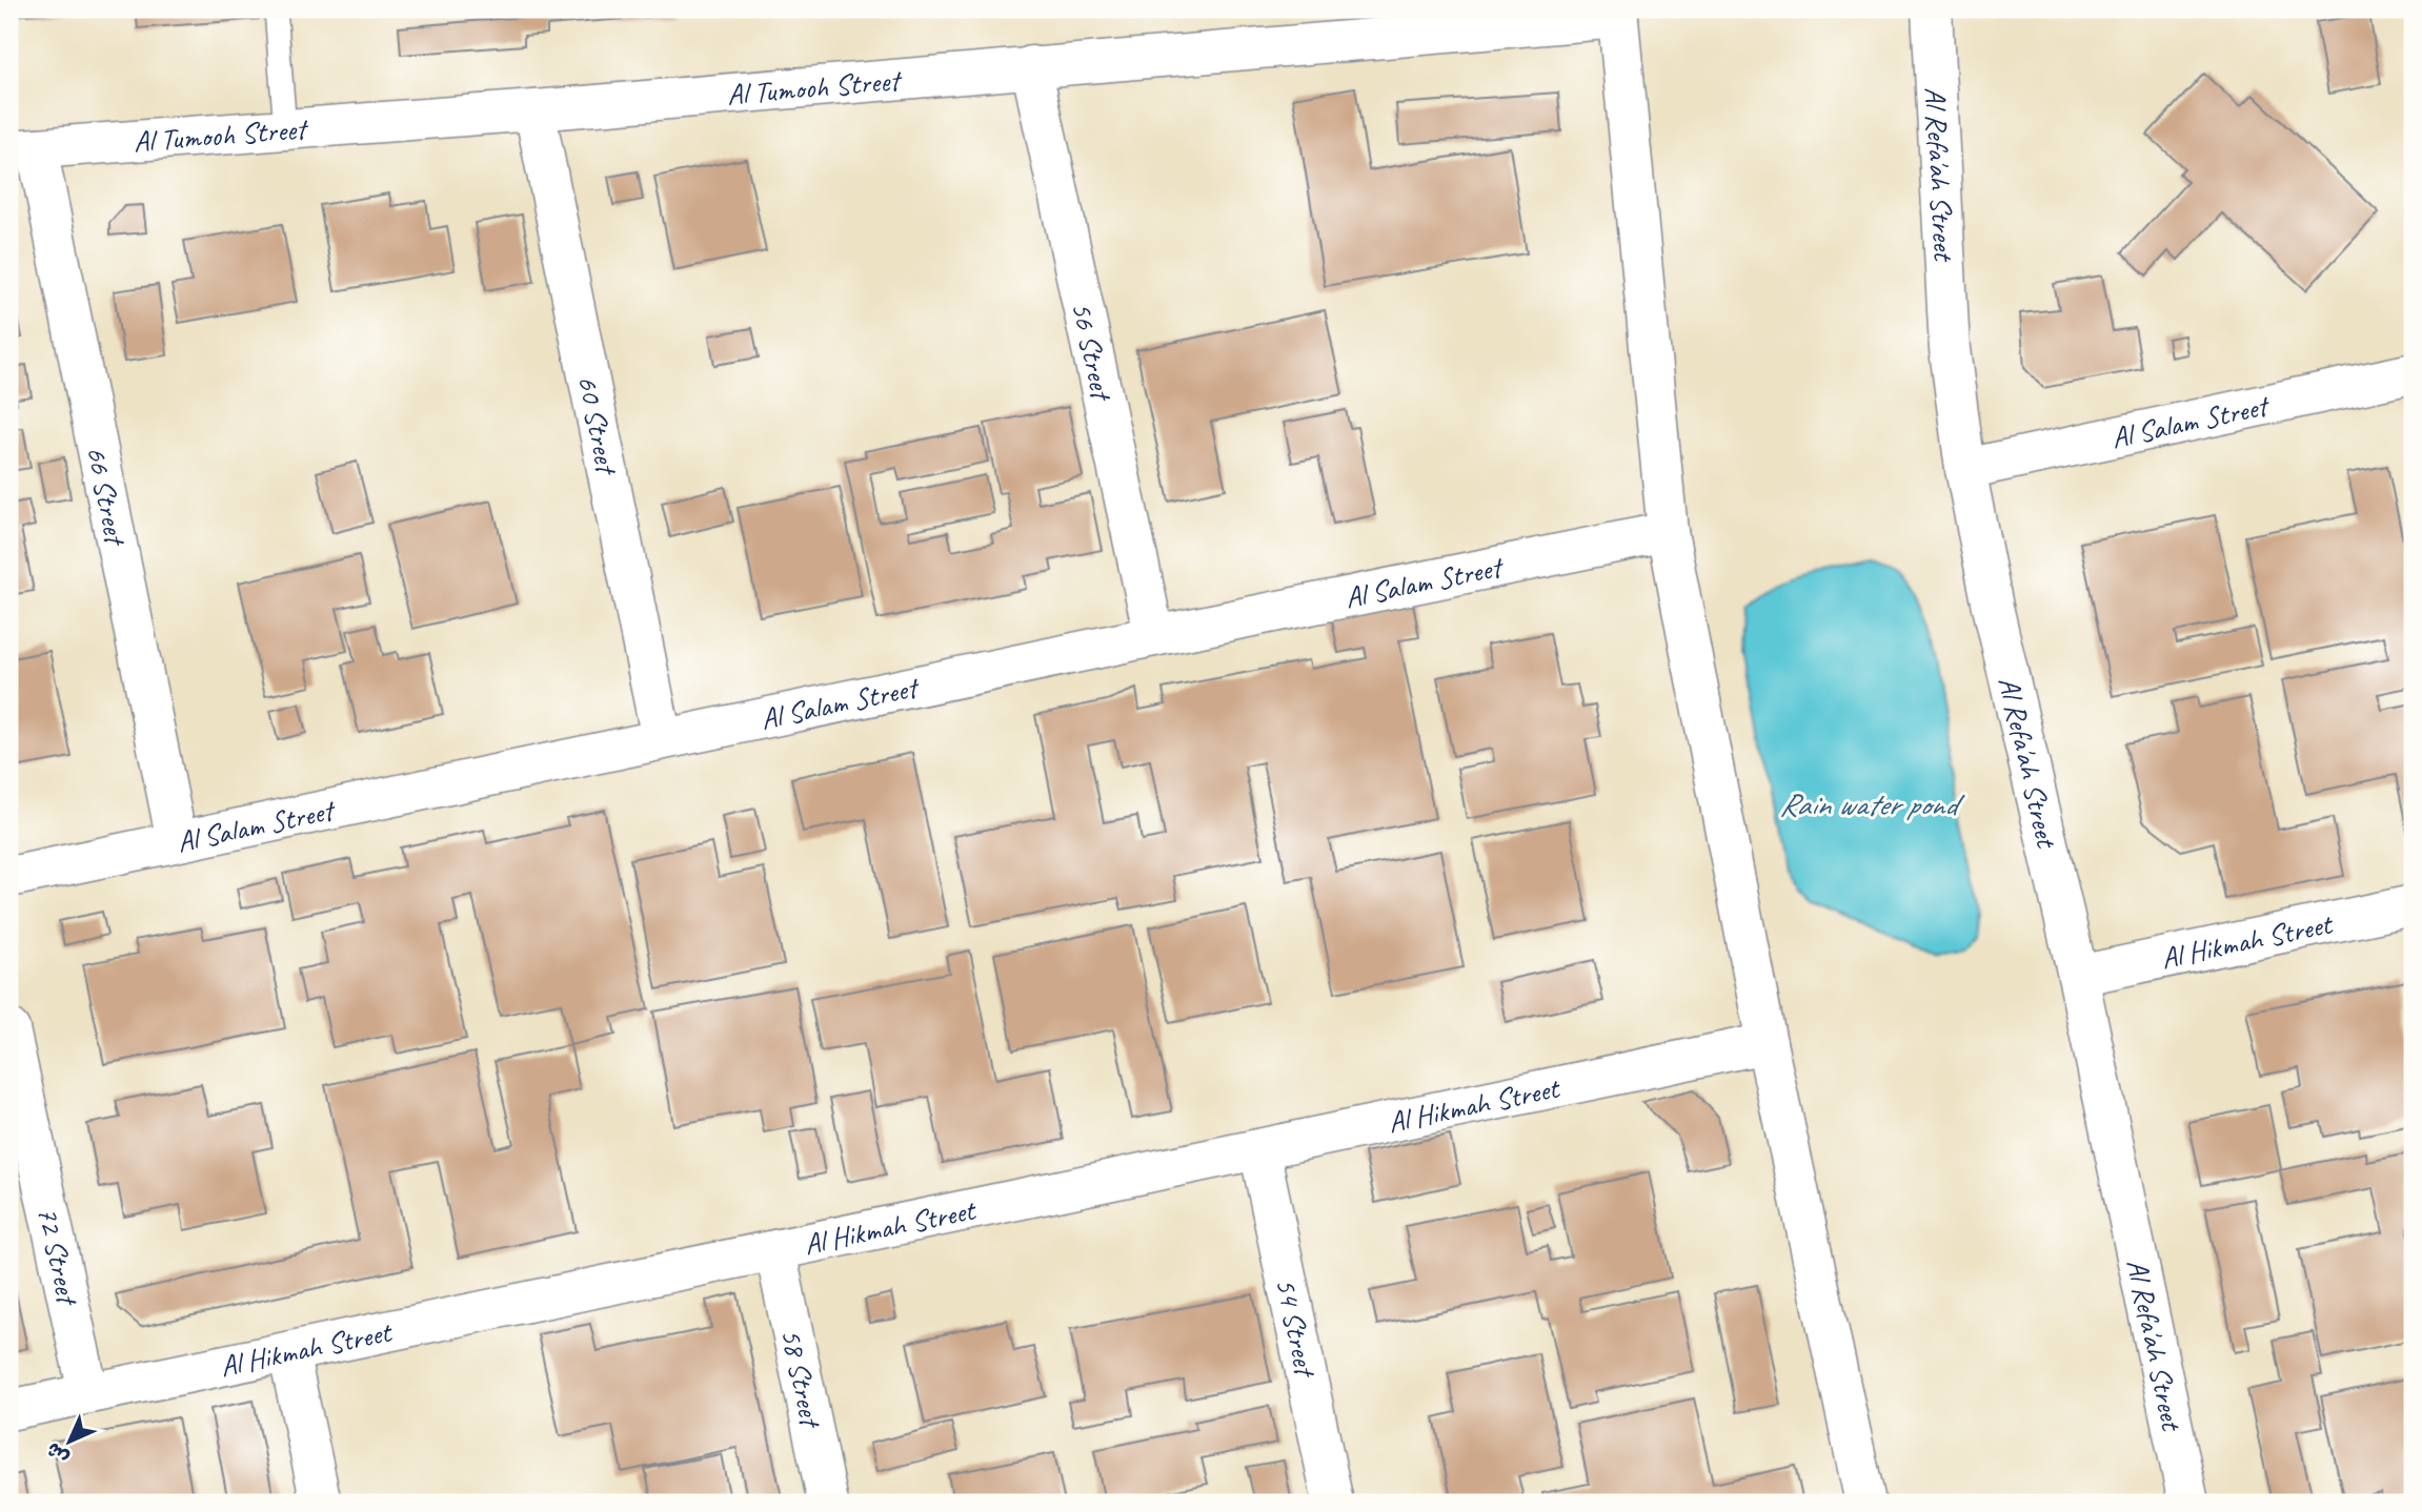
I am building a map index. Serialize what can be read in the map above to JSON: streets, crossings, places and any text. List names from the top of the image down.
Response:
{
  "streets": {
    "street": [
      "Al Tumooh Street",
      "Al Refa'ah Street",
      "56 Street",
      "Al Salam Street",
      "60 Street",
      "66 Street",
      "Al Hikmah Street",
      "72 Street",
      "54 Street",
      "58 Street"
    ]
  },
  "crossings": [
    ["Al Tumooh Street", "56 Street"],
    ["Al Tumooh Street", "60 Street"],
    ["Al Tumooh Street", "66 Street"],
    ["Al Refa'ah Street", "Al Salam Street"],
    ["Al Refa'ah Street", "Al Hikmah Street"],
    ["56 Street", "Al Salam Street"],
    ["Al Salam Street", "60 Street"],
    ["Al Salam Street", "66 Street"],
    ["Al Hikmah Street", "72 Street"],
    ["Al Hikmah Street", "54 Street"],
    ["Al Hikmah Street", "58 Street"]
  ],
  "water": ["Rain water pond"],
  "north": "bottom left"
}
